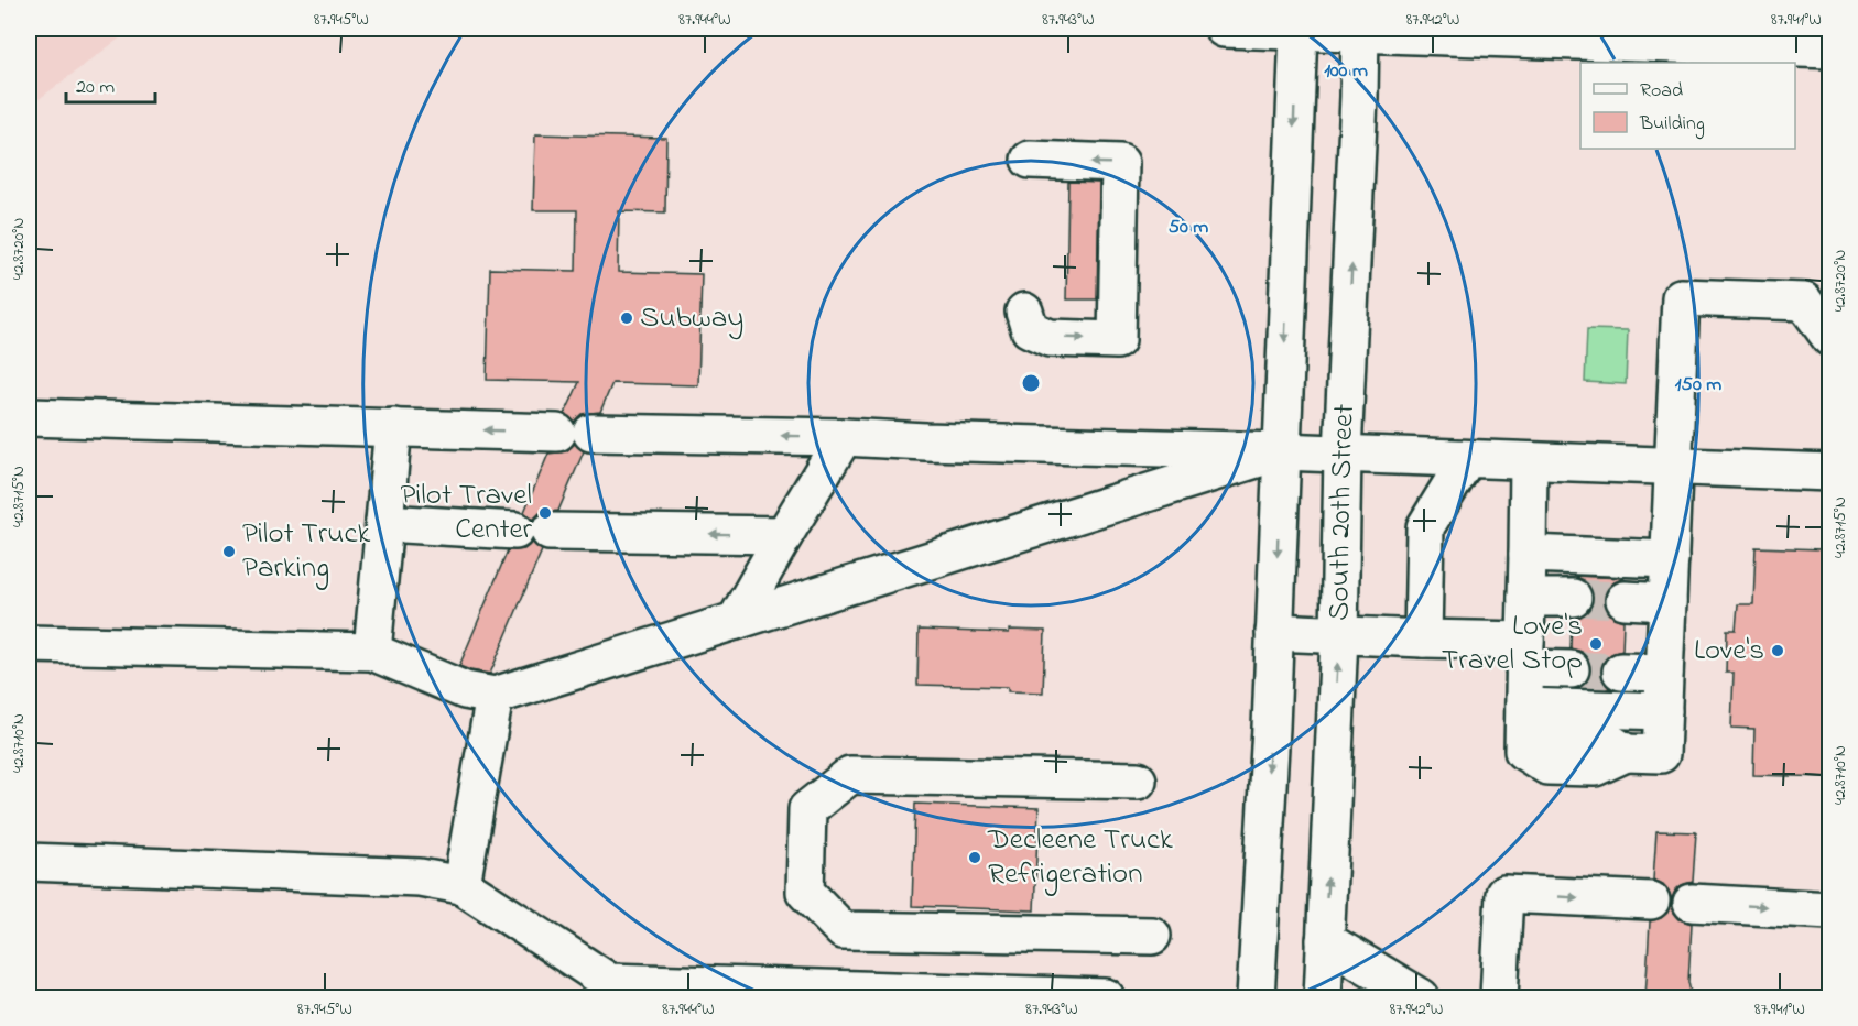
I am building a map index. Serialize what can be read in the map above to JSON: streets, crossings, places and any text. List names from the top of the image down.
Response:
{
  "streets": {
    "street": ["South 20th Street"]
  },
  "places": [
    "Subway",
    "Pilot Travel Center",
    "Pilot Truck Parking",
    "Love's Travel Stop",
    "Love's",
    "Decleene Truck Refrigeration"
  ],
  "legend": ["Road", "Building"],
  "scale_bar": "20 m",
  "coordinates": [
    "87.945°W",
    "87.944°W",
    "87.943°W",
    "87.942°W",
    "87.941°W",
    "42.8720°N",
    "42.8715°N",
    "42.8710°N"
  ],
  "rings": ["100 m", "50 m", "150 m"]
}
